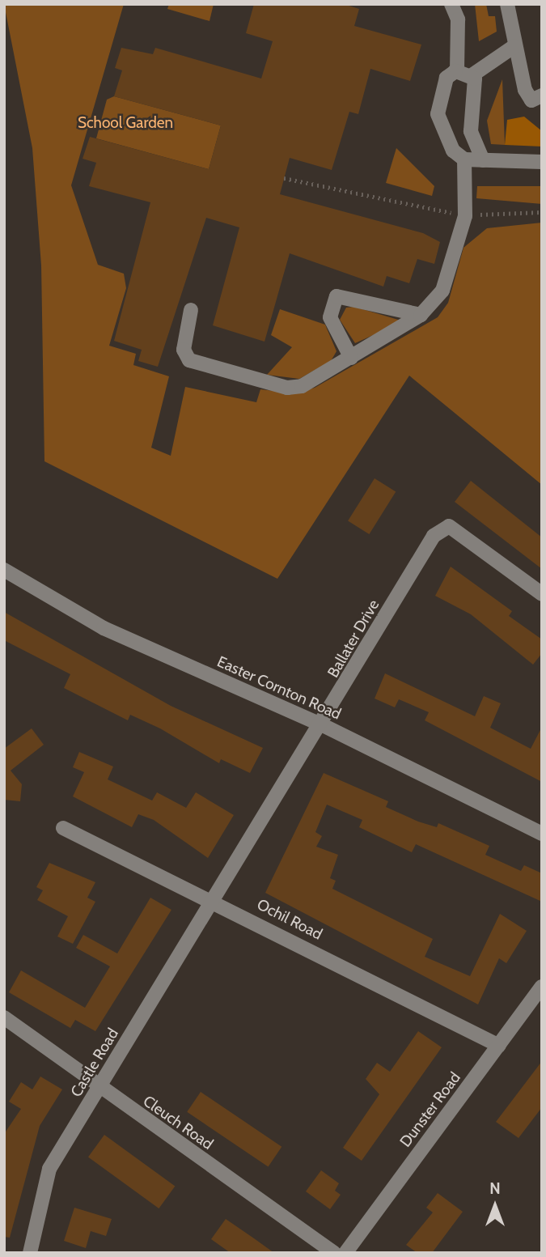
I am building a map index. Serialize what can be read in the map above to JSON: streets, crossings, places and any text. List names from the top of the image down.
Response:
{
  "streets": {
    "street": [
      "Ballater Drive",
      "Easter Cornton Road",
      "Ochil Road",
      "Castle Road",
      "Dunster Road",
      "Cleuch Road"
    ]
  },
  "crossings": [
    ["Ballater Drive", "Easter Cornton Road"],
    ["Ballater Drive", "Ochil Road"],
    ["Ballater Drive", "Castle Road"],
    ["Ochil Road", "Castle Road"],
    ["Ochil Road", "Dunster Road"],
    ["Castle Road", "Cleuch Road"]
  ],
  "parks": ["School Garden"],
  "north": "top"
}
